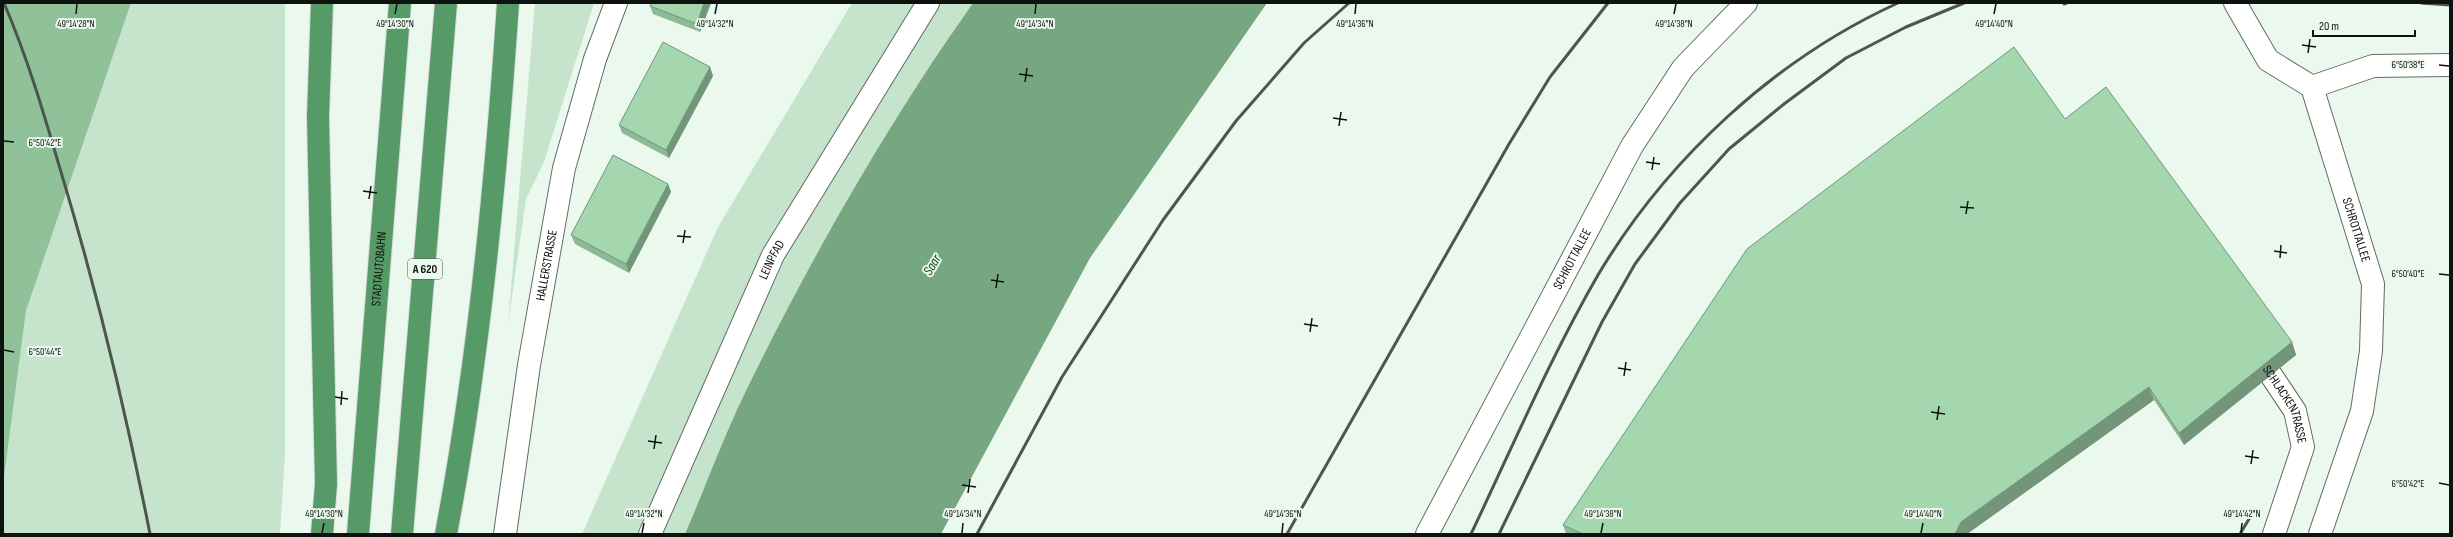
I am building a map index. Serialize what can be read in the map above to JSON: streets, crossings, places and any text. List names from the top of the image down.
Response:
{
  "streets": {
    "highway": ["STADTAUTOBAHN", "A 620"],
    "street": [
      "SCHROTTALLEE",
      "LEINPFAD",
      "HALLERSTRASSE",
      "SCHLACKENTRASSE"
    ]
  },
  "water": ["Saar"],
  "scale_bar": "20 m",
  "coordinates": [
    "49°14'28\"N",
    "49°14'30\"N",
    "49°14'32\"N",
    "49°14'34\"N",
    "49°14'36\"N",
    "49°14'38\"N",
    "49°14'40\"N",
    "6°50'38\"E",
    "6°50'42\"E",
    "6°50'40\"E",
    "6°50'44\"E",
    "49°14'42\"N"
  ]
}
